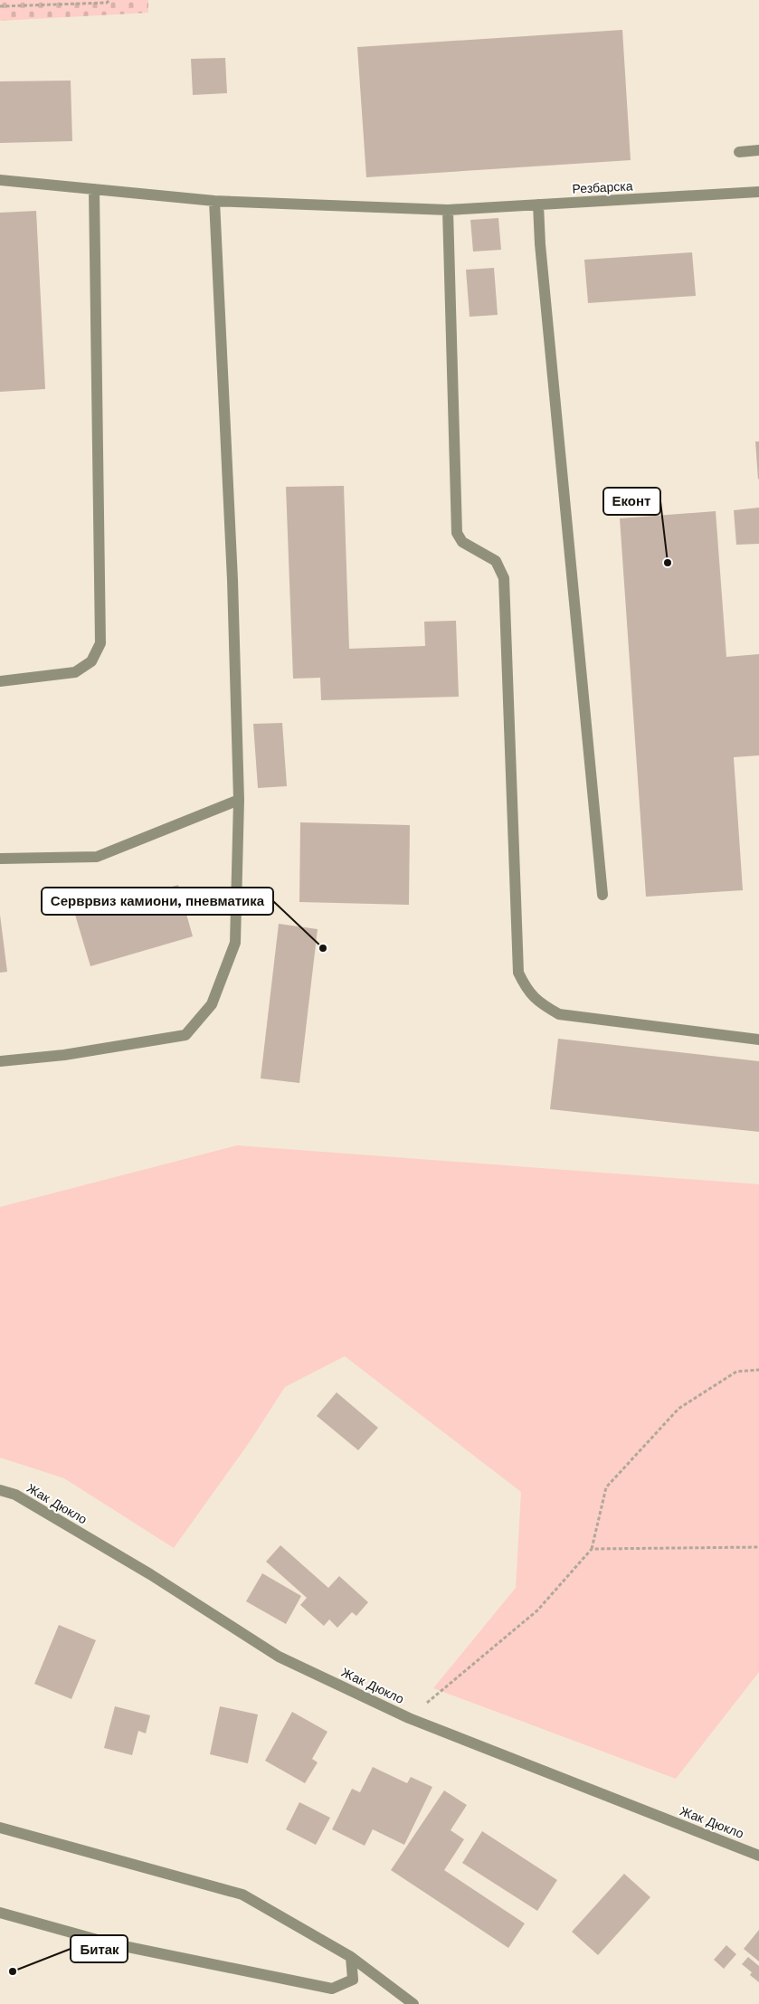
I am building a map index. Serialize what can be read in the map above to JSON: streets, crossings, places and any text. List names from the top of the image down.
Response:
{
  "streets": {
    "street": ["Резбарска", "Жак Дюкло"]
  },
  "places": ["Еконт", "Серврвиз камиони, пневматика", "Битак"]
}
